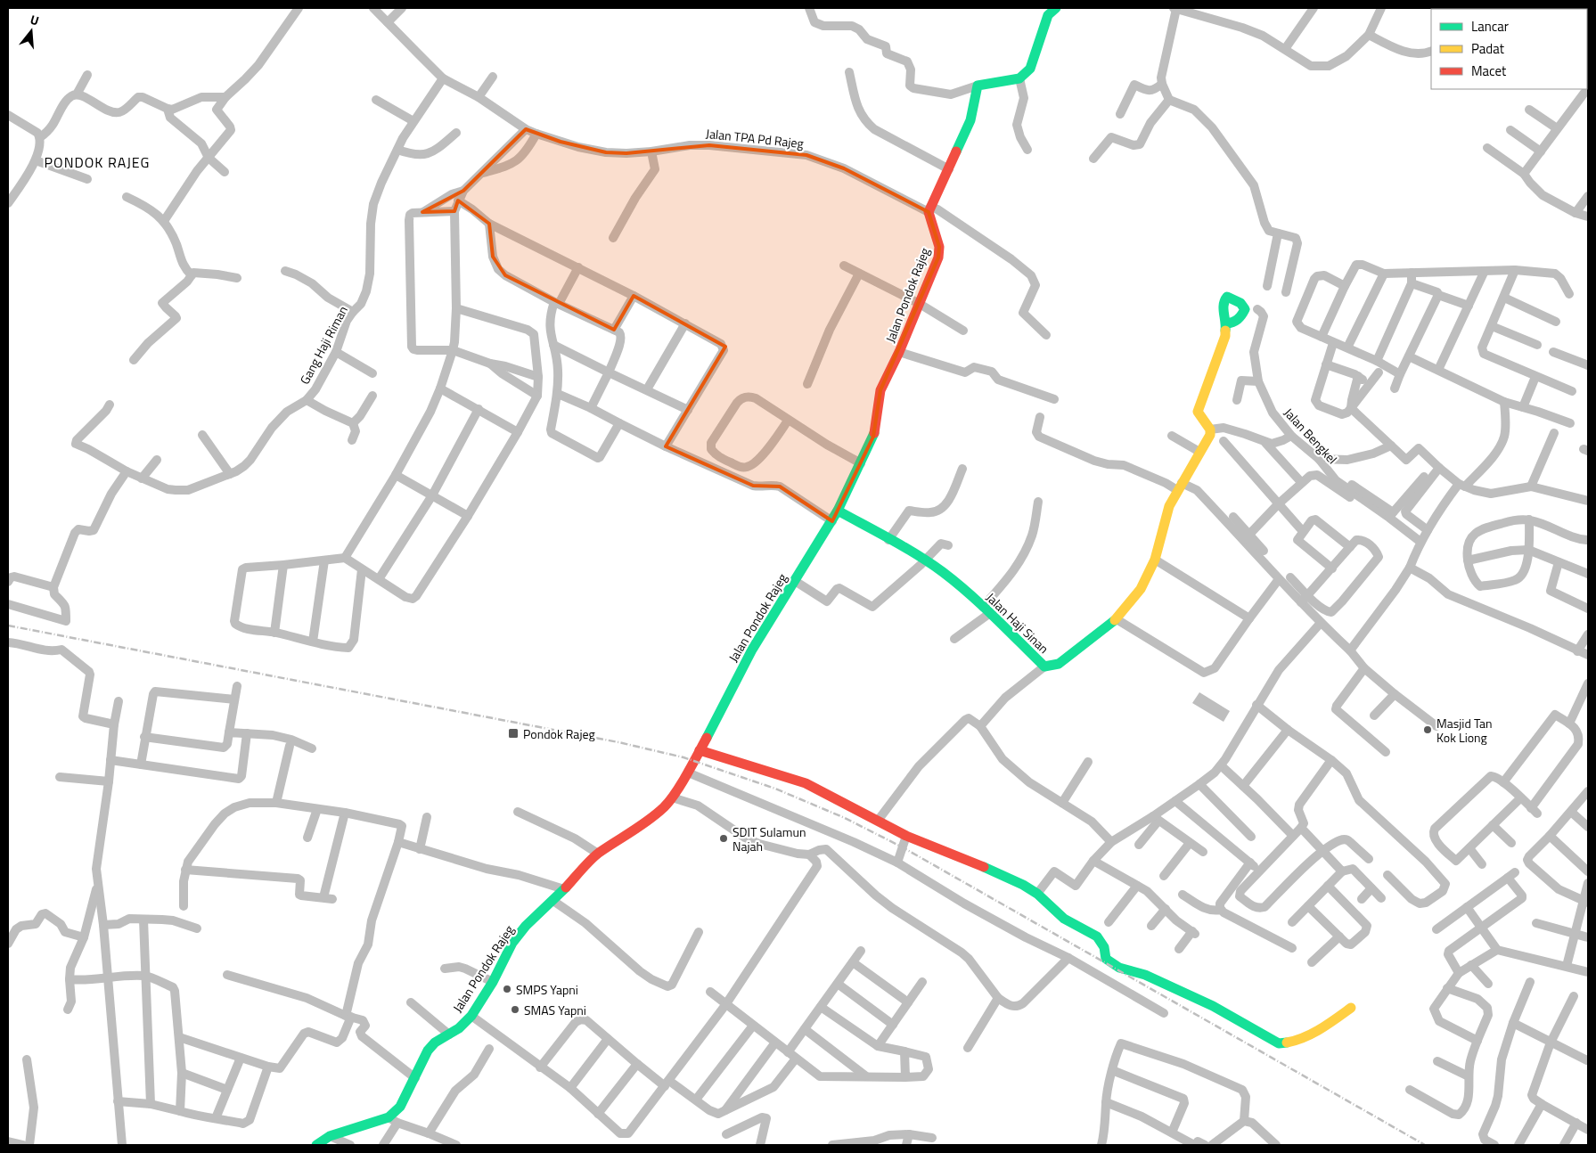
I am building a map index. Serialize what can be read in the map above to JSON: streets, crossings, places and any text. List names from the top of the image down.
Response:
{
  "streets": {
    "main road": ["Jalan Pondok Rajeg", "Jalan Haji Sinan"],
    "street": ["Jalan TPA Pd Rajeg", "Gang Haji Riman", "Jalan Bengkel"]
  },
  "crossings": [
    ["Jalan TPA Pd Rajeg", "Jalan Pondok Rajeg"],
    ["Jalan TPA Pd Rajeg", "Gang Haji Riman"],
    ["Jalan Pondok Rajeg", "Jalan Haji Sinan"]
  ],
  "districts": ["PONDOK RAJEG"],
  "places": {
    "other": [
      "Masjid Tan Kok Liong",
      "SDIT Sulamun Najah",
      "SMPS Yapni",
      "SMAS Yapni"
    ],
    "transit": ["Pondok Rajeg"]
  },
  "legend": ["Lancar", "Padat", "Macet"],
  "north": "top"
}
